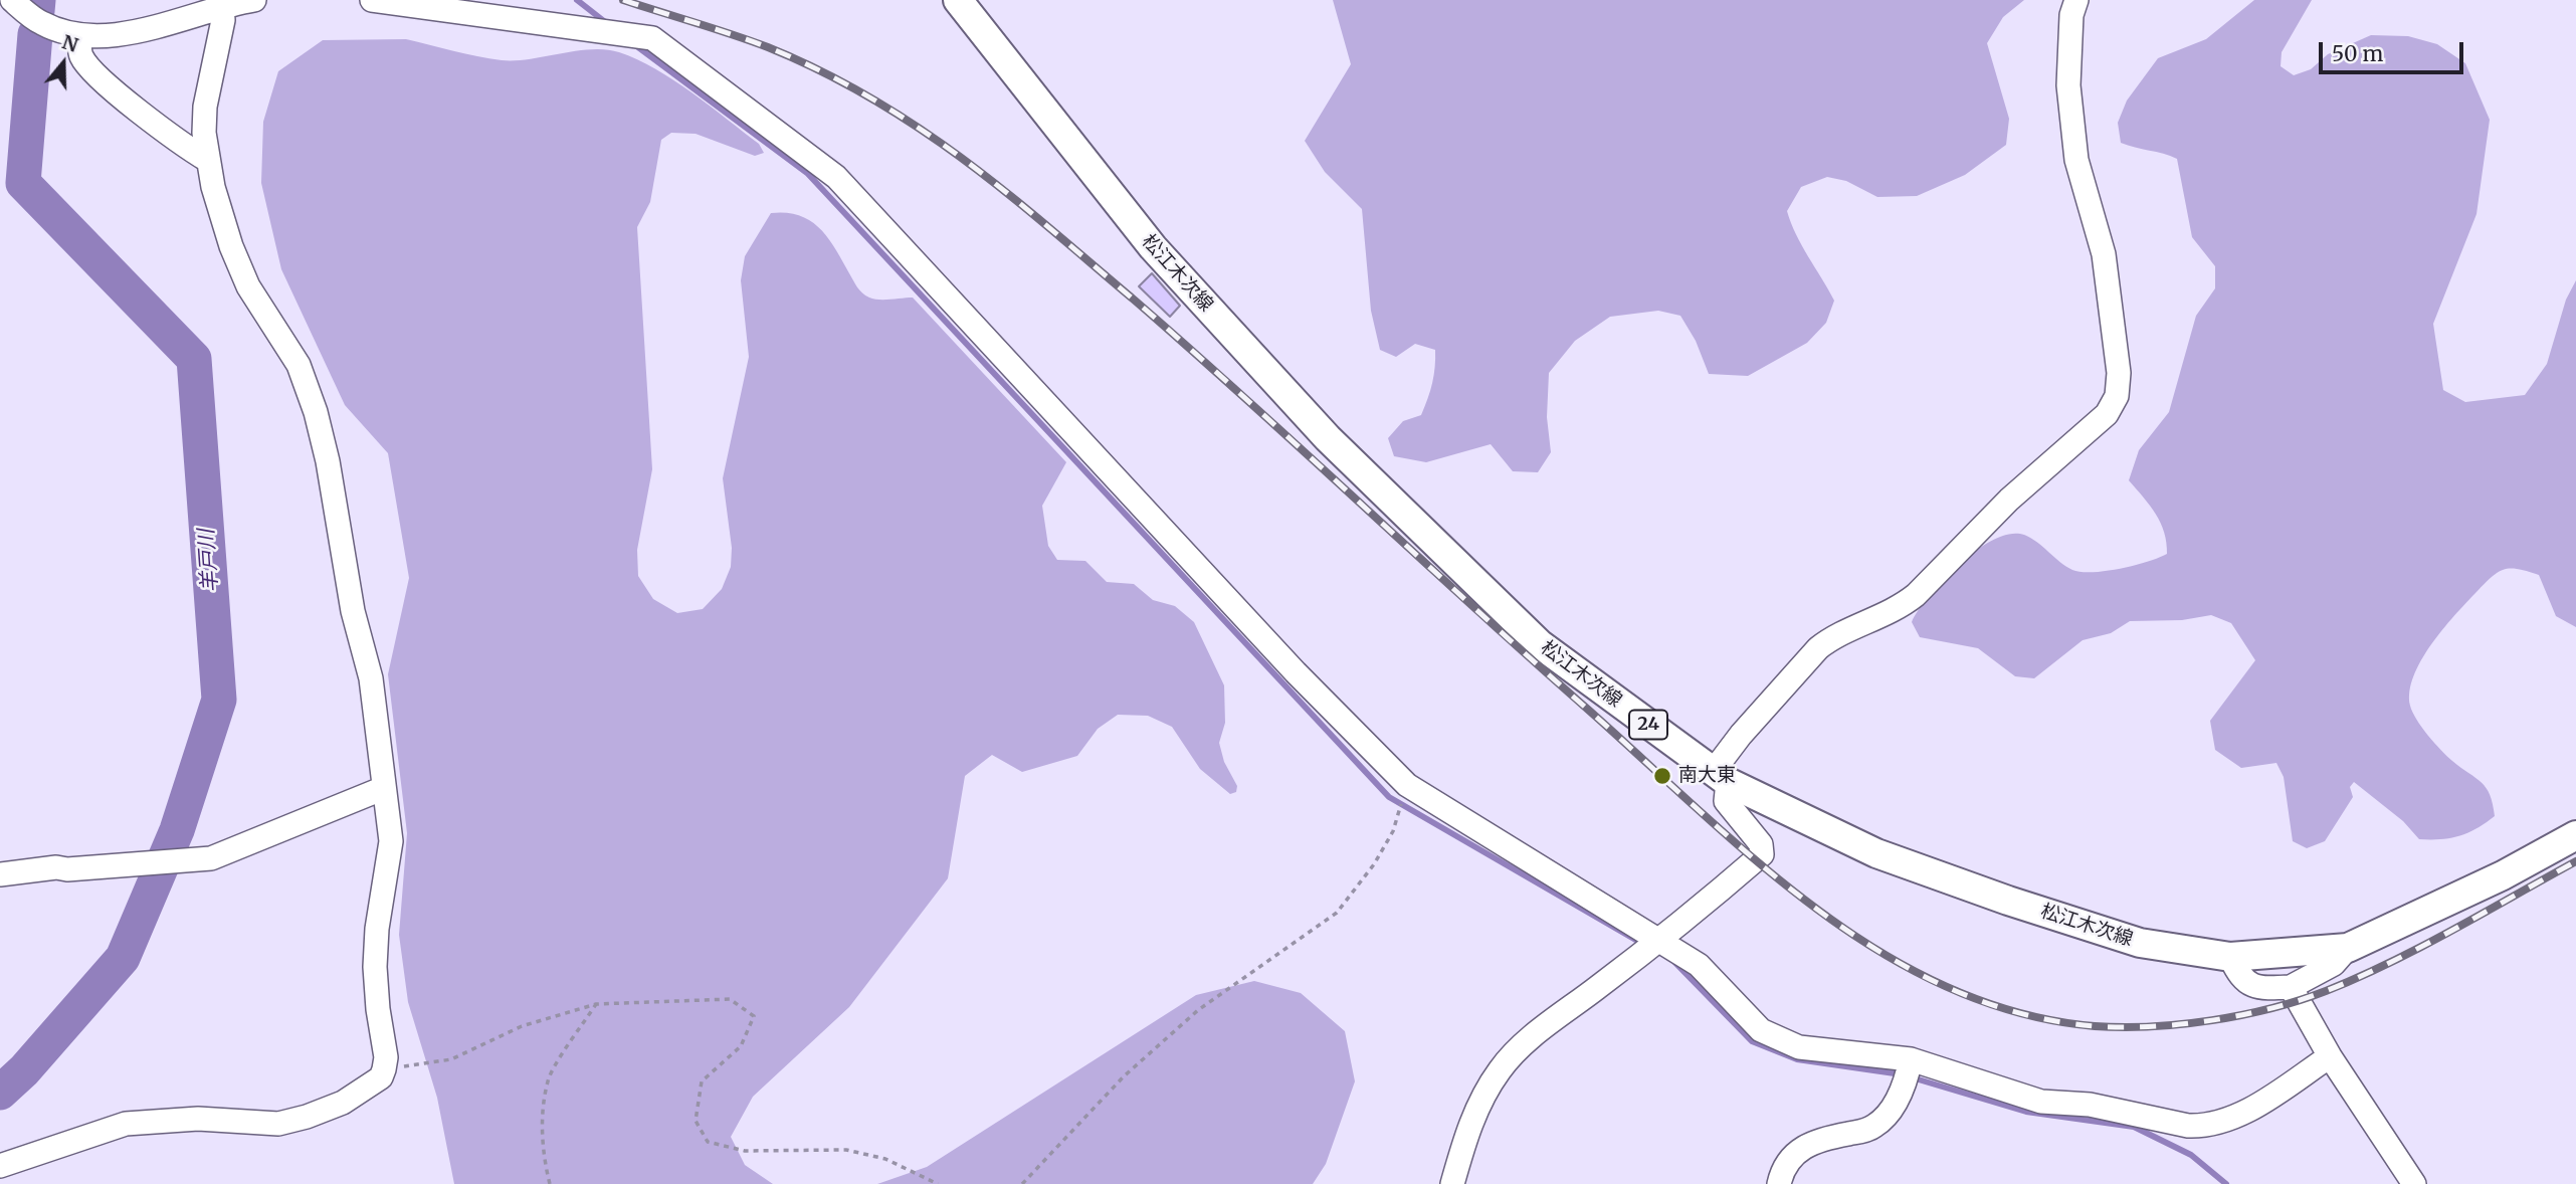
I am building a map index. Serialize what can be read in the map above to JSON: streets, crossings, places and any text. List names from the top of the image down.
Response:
{
  "streets": {
    "main road": ["松江木次線", "24"]
  },
  "water": ["羊戸川"],
  "places": ["南大東"],
  "scale_bar": "50 m",
  "north": "top"
}
